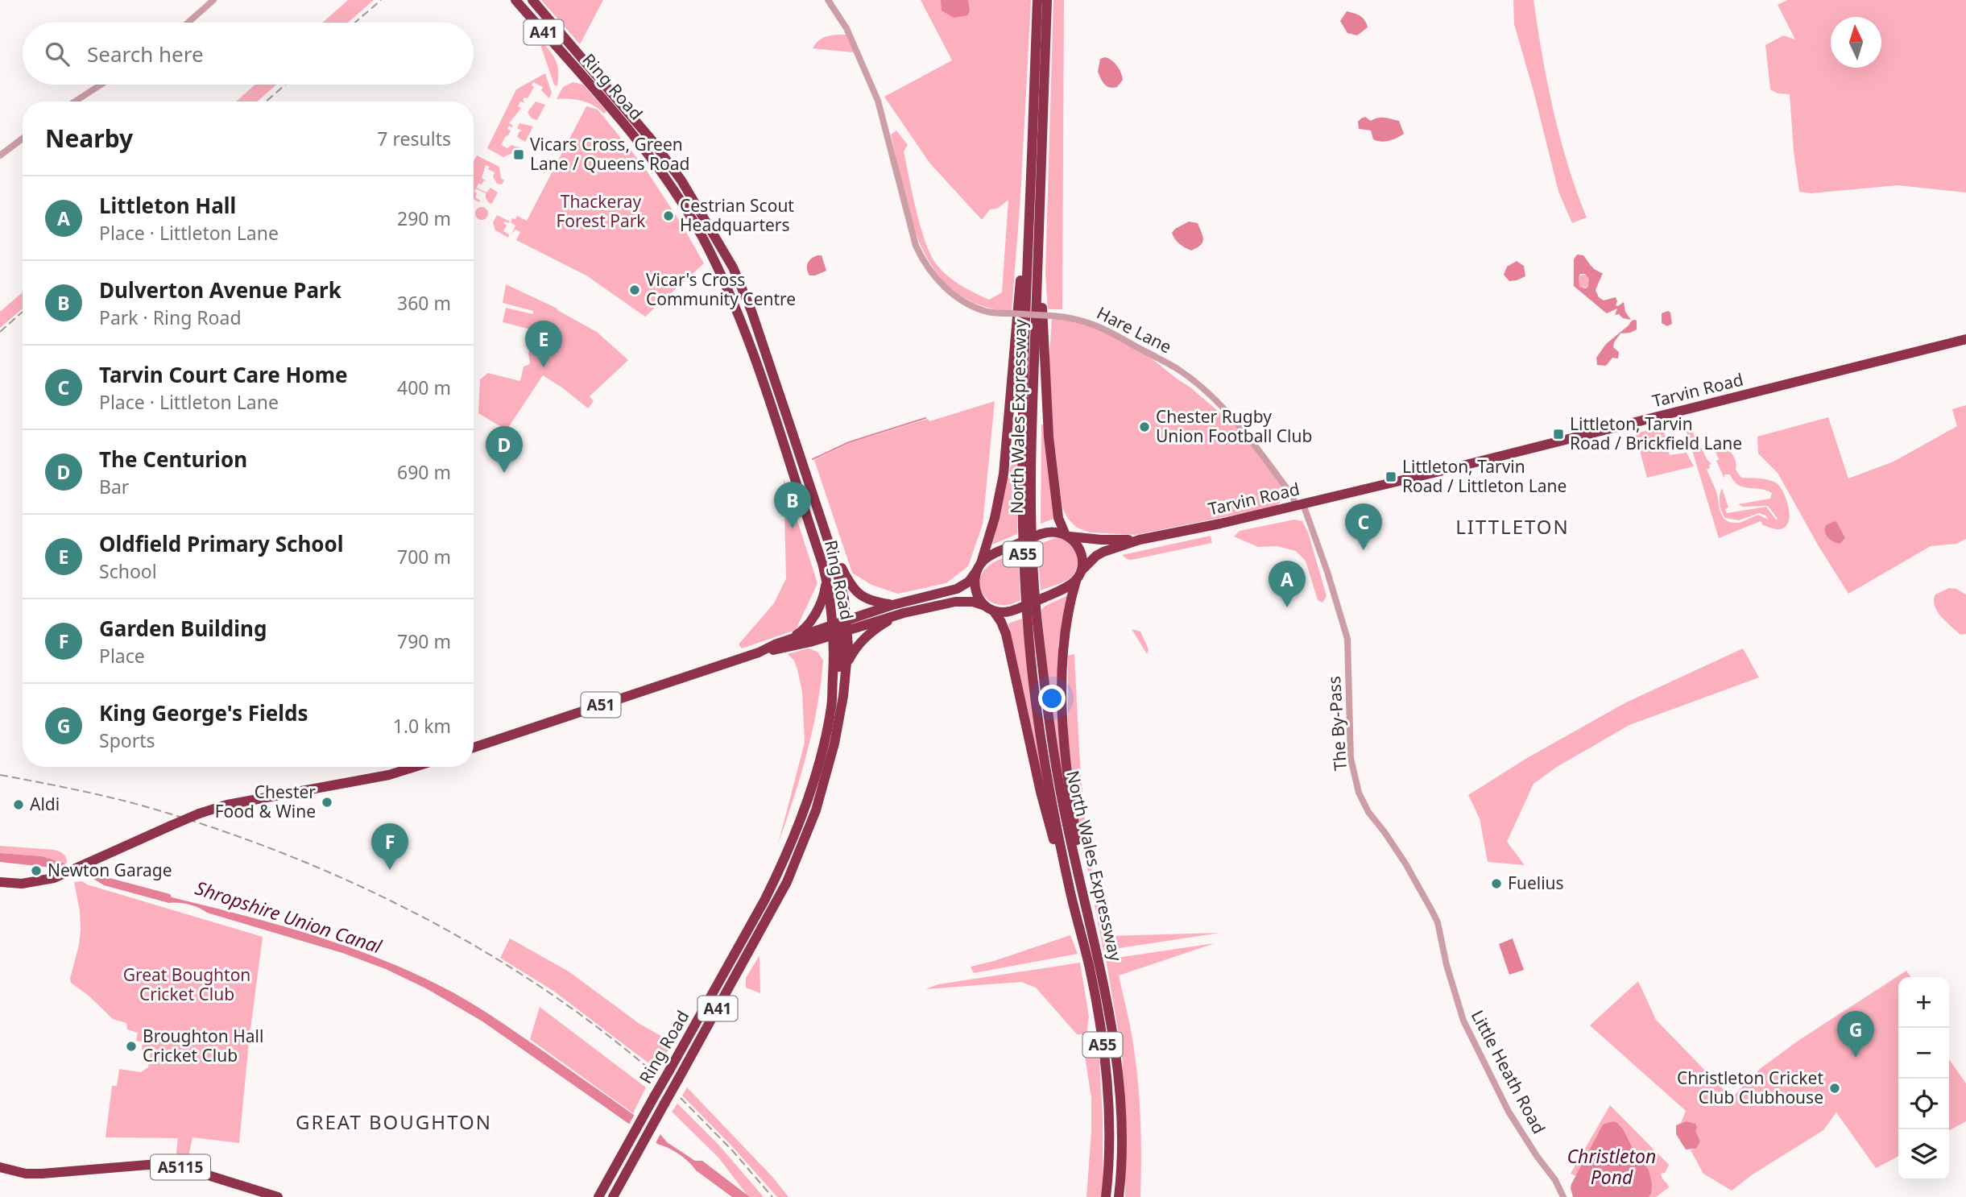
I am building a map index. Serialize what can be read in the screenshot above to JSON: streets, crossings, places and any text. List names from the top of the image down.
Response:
{
  "streets": {
    "highway": [
      "A41",
      "Ring Road",
      "Tarvin Road",
      "North Wales Expressway",
      "A55",
      "A51",
      "A5115"
    ],
    "street": ["Hare Lane", "The By-Pass", "Little Heath Road"]
  },
  "crossings": [
    ["Ring Road", "A51"],
    ["Hare Lane", "Tarvin Road"],
    ["Hare Lane", "The By-Pass"],
    ["Tarvin Road", "A51"],
    ["The By-Pass", "Little Heath Road"]
  ],
  "districts": ["LITTLETON", "GREAT BOUGHTON"],
  "water": ["Shropshire Union Canal", "Christleton Pond"],
  "parks": ["Thackeray Forest Park", "Great Boughton Cricket Club"],
  "places": {
    "transit": ["Vicars Cross, Green Lane / Queens Road", "Littleton, Tarvin Road / Brickfield Lane", "Littleton, Tarvin Road / Littleton Lane"],
    "other": [
      "Cestrian Scout Headquarters",
      "Vicar's Cross Community Centre",
      "Chester Rugby Union Football Club",
      "Chester Food & Wine",
      "Aldi",
      "Newton Garage",
      "Fuelius",
      "Broughton Hall Cricket Club",
      "Christleton Cricket Club Clubhouse"
    ]
  },
  "north": "top",
  "page": {
    "search": "Search here",
    "heading": ["Nearby", "7 results"],
    "list": [
      {
        "mark": "A",
        "name": "Littleton Hall",
        "note": "Place · Littleton Lane",
        "value": "290 m"
      },
      {
        "mark": "B",
        "name": "Dulverton Avenue Park",
        "note": "Park · Ring Road",
        "value": "360 m"
      },
      {
        "mark": "C",
        "name": "Tarvin Court Care Home",
        "note": "Place · Littleton Lane",
        "value": "400 m"
      },
      {
        "mark": "D",
        "name": "The Centurion",
        "note": "Bar",
        "value": "690 m"
      },
      {
        "mark": "E",
        "name": "Oldfield Primary School",
        "note": "School",
        "value": "700 m"
      },
      {
        "mark": "F",
        "name": "Garden Building",
        "note": "Place",
        "value": "790 m"
      },
      {
        "mark": "G",
        "name": "King George's Fields",
        "note": "Sports",
        "value": "1.0 km"
      }
    ],
    "pins": [
      "E",
      "D",
      "B",
      "C",
      "A",
      "F",
      "G"
    ],
    "map_buttons": ["+", "−"]
  }
}
